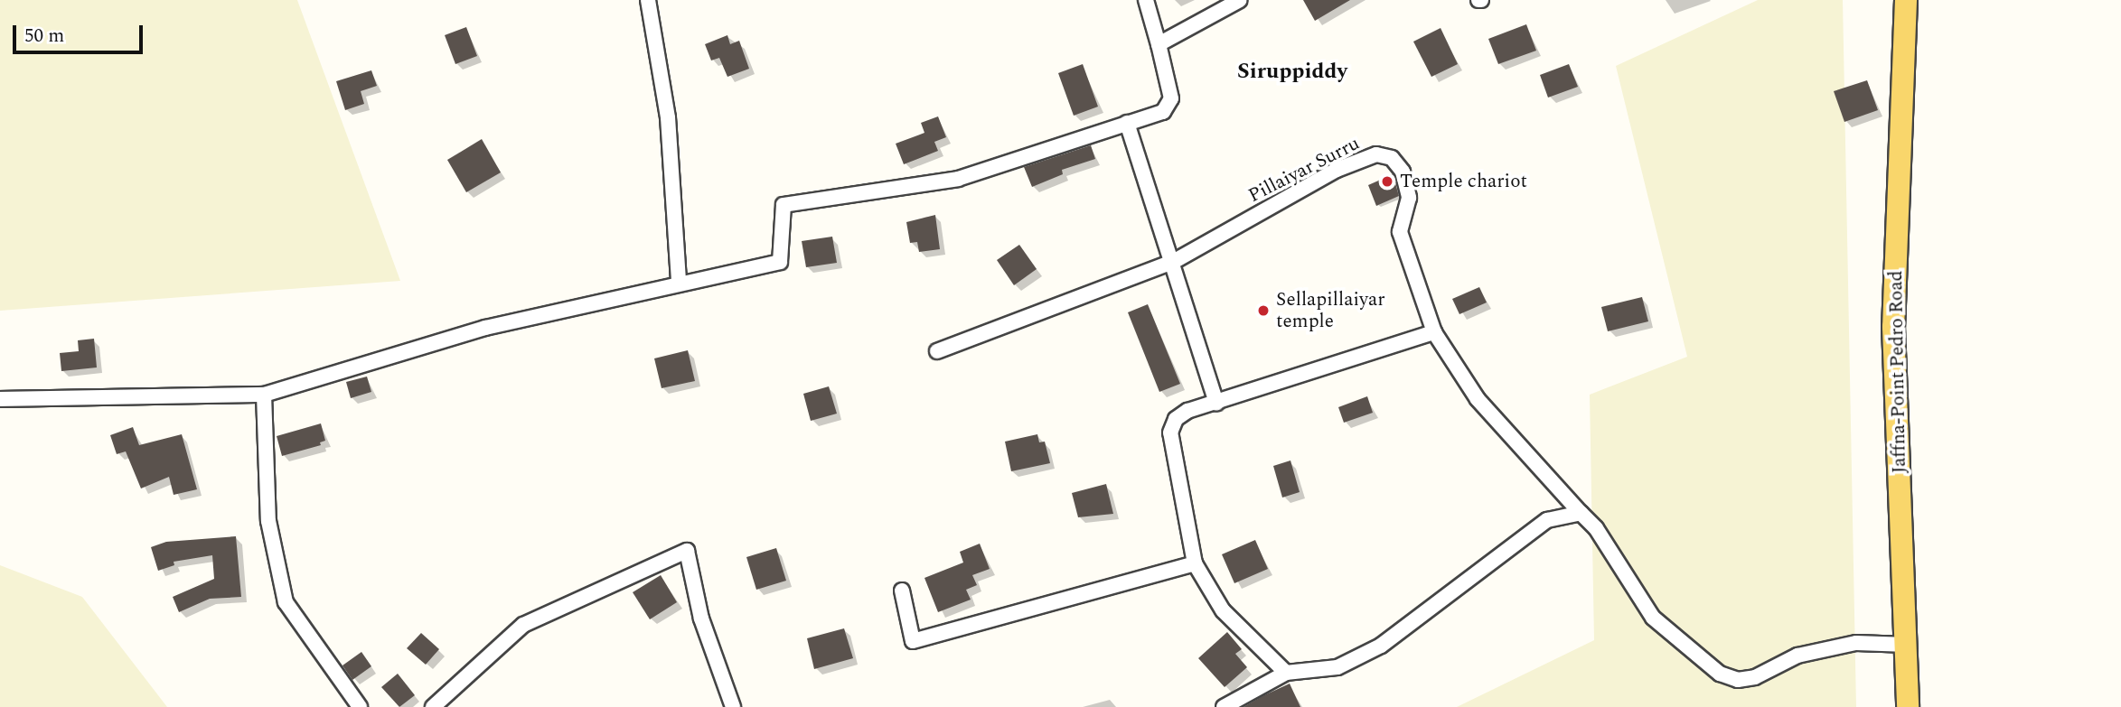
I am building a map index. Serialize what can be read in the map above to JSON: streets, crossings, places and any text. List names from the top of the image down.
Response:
{
  "streets": {
    "main road": ["Jaffna-Point Pedro Road"],
    "street": ["Pillaiyar Surru"]
  },
  "crossings": [
    ["Pillaiyar Surru", "Jaffna-Point Pedro Road"]
  ],
  "districts": ["Siruppiddy"],
  "places": ["Temple chariot", "Sellapillaiyar temple"],
  "scale_bar": "50 m"
}
